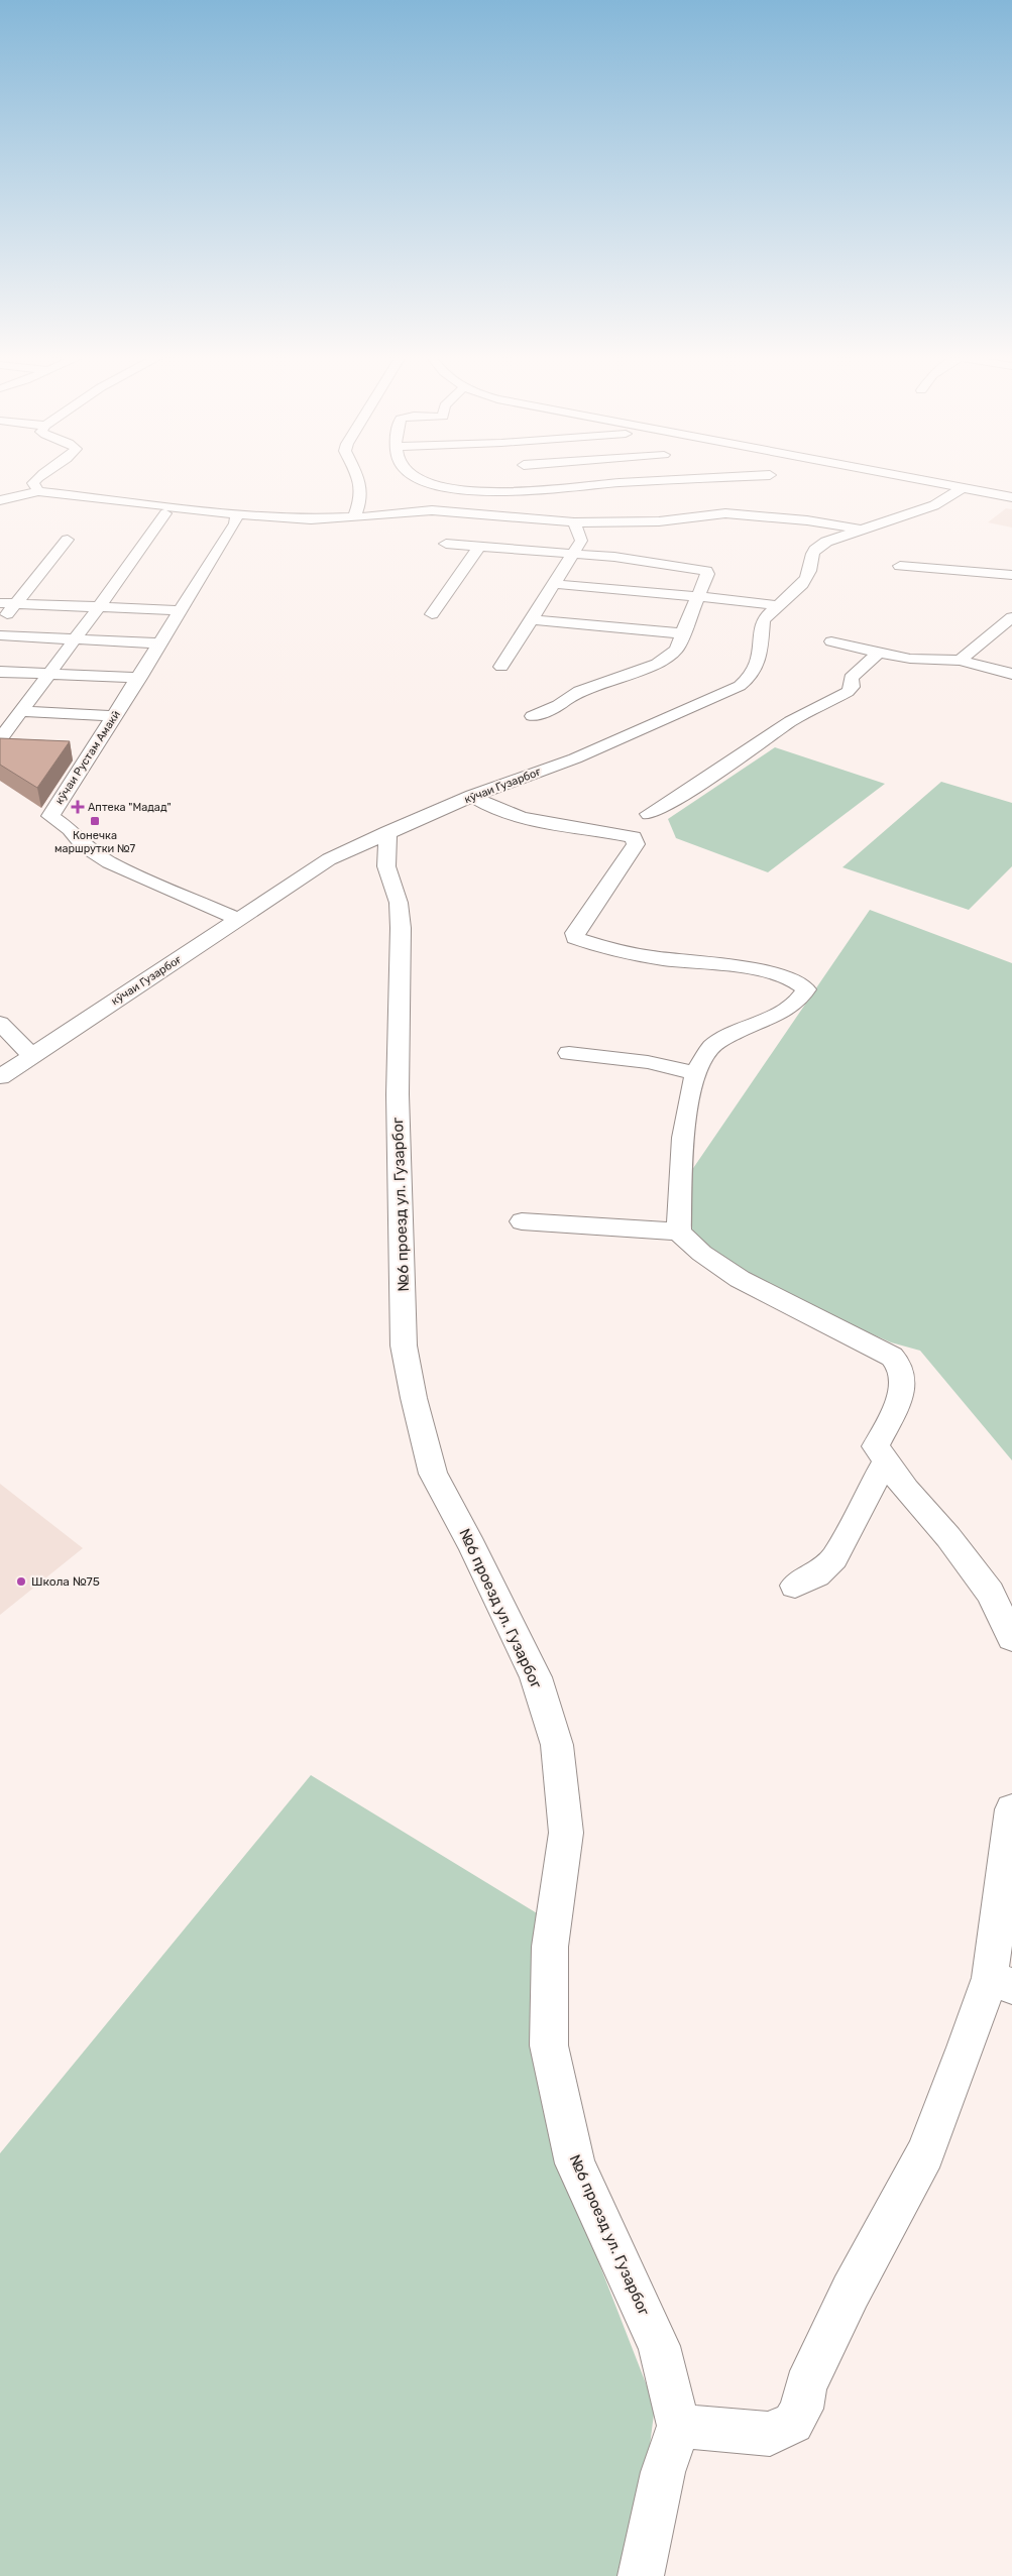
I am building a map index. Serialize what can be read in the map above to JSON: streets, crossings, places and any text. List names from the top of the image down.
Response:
{
  "streets": {
    "street": ["кӯчаи Рустам Амакӣ", "кӯчаи Гузарбоғ", "№6 проезд ул. Гузарбог"]
  },
  "crossings": [
    ["кӯчаи Рустам Амакӣ", "кӯчаи Гузарбоғ"],
    ["кӯчаи Гузарбоғ", "№6 проезд ул. Гузарбог"]
  ],
  "places": {
    "health": ["Аптека \"Мадад\""],
    "transit": ["Конечка маршрутки №7"],
    "other": ["Школа №75"]
  }
}
